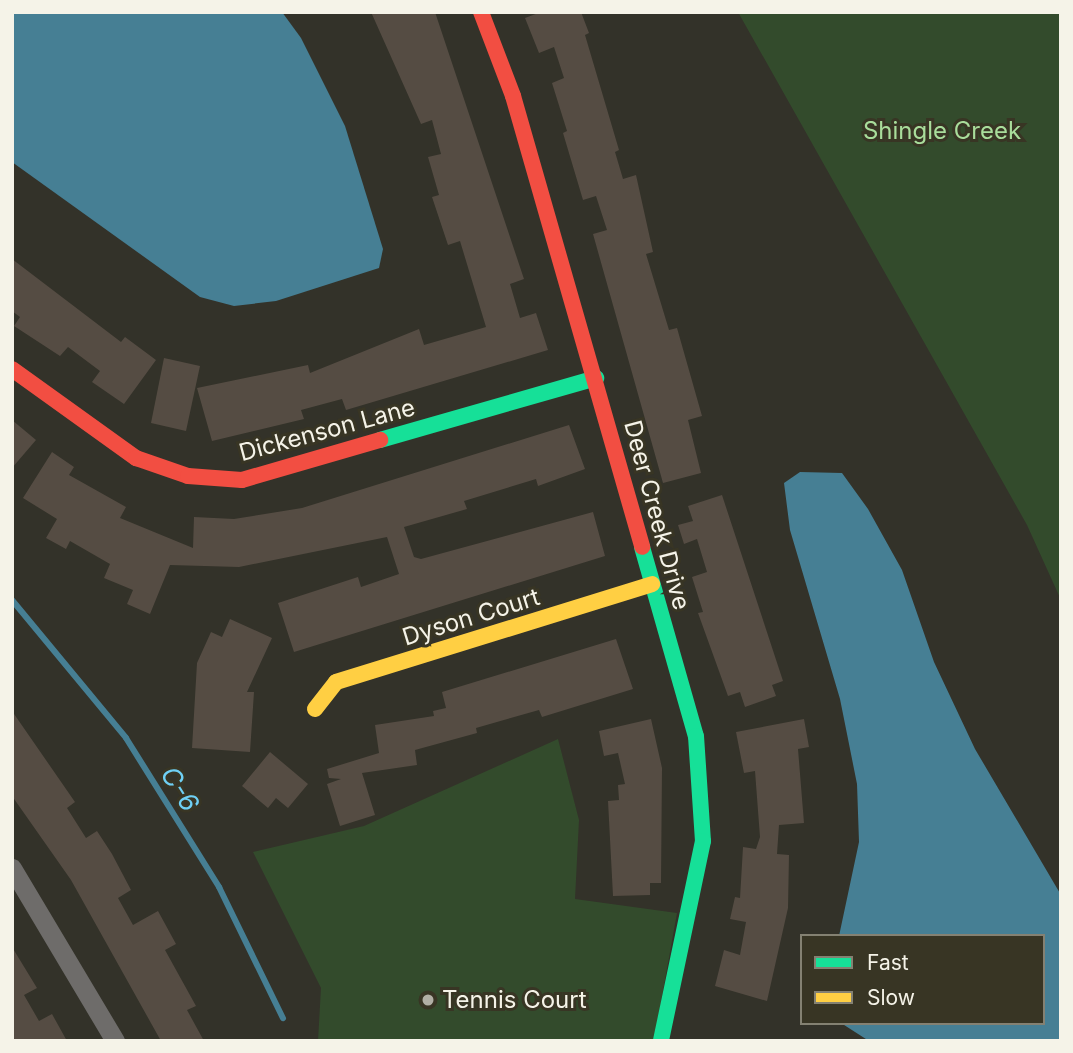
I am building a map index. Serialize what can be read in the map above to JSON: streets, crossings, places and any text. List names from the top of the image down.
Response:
{
  "streets": {
    "street": ["Dickenson Lane", "Deer Creek Drive", "Dyson Court"]
  },
  "crossings": [
    ["Dickenson Lane", "Deer Creek Drive"],
    ["Deer Creek Drive", "Dyson Court"]
  ],
  "water": ["C-6"],
  "parks": ["Shingle Creek"],
  "places": ["Tennis Court"],
  "legend": ["Fast", "Slow"]
}
